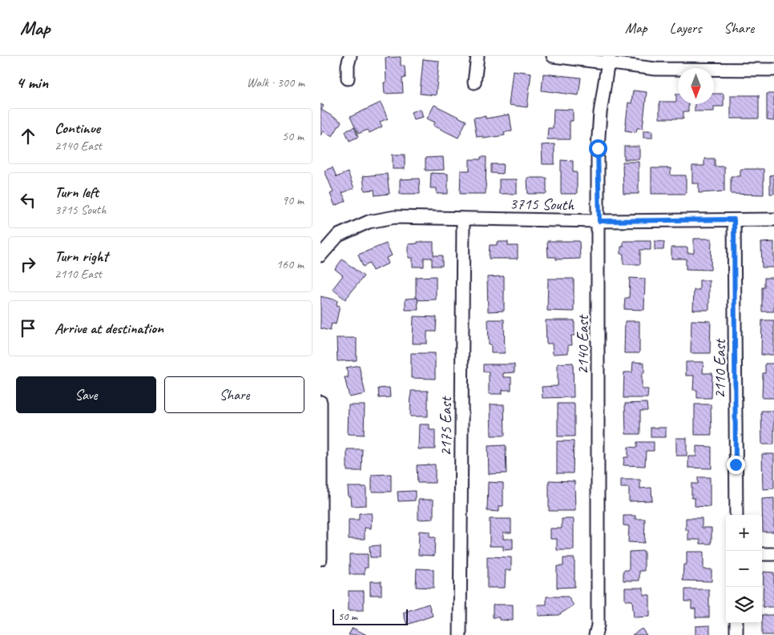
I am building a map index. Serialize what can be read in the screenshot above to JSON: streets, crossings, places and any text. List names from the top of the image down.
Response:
{
  "streets": {
    "street": [
      "3715 South",
      "2140 East",
      "2110 East",
      "2175 East"
    ]
  },
  "crossings": [
    ["3715 South", "2140 East"],
    ["3715 South", "2110 East"],
    ["3715 South", "2175 East"]
  ],
  "scale_bar": "50 m",
  "north": "bottom",
  "page": {
    "header": "Map",
    "nav": ["Map", "Layers", "Share"],
    "heading": ["4 min", "Walk · 300 m"],
    "list": [
      ["Continue", "2140 East", "50 m"],
      ["Turn left", "3715 South", "90 m"],
      ["Turn right", "2110 East", "160 m"],
      "Arrive at destination"
    ],
    "buttons": ["Save", "Share"],
    "map_buttons": ["+", "−"],
    "scale": "50 m"
  }
}
